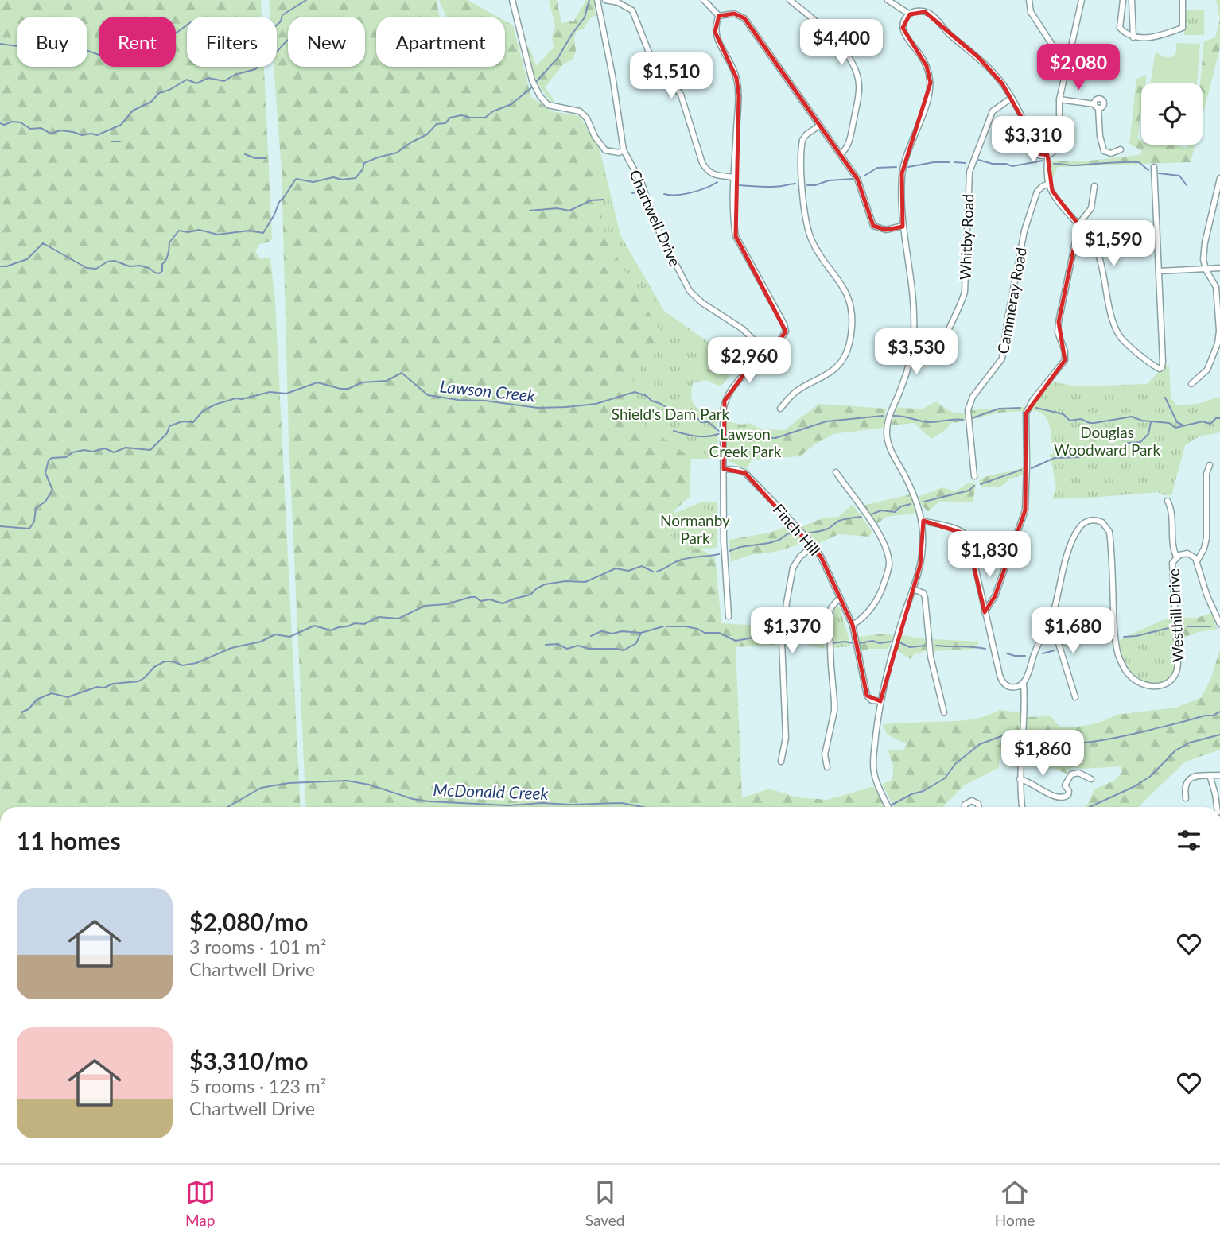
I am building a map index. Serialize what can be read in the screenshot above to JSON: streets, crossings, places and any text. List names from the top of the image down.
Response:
{
  "streets": {
    "street": [
      "Chartwell Drive",
      "Whitby Road",
      "Cammeray Road",
      "Finch Hill",
      "Westhill Drive"
    ]
  },
  "water": ["Lawson Creek", "McDonald Creek"],
  "parks": [
    "Shield's Dam Park",
    "Douglas Woodward Park",
    "Lawson Creek Park",
    "Normanby Park"
  ],
  "page": {
    "chip": [
      "Buy",
      "Rent",
      "Filters",
      "New",
      "Apartment"
    ],
    "price": [
      "$4,400",
      "$2,080",
      "$1,510",
      "$3,310",
      "$1,590",
      "$3,530",
      "$2,960",
      "$1,830",
      "$1,370",
      "$1,680",
      "$1,860"
    ],
    "heading": "11 homes",
    "list": [
      {
        "name": "$2,080/mo",
        "note": "3 rooms · 101 m² · Chartwell Drive"
      },
      {
        "name": "$3,310/mo",
        "note": "5 rooms · 123 m² · Chartwell Drive"
      }
    ],
    "tabs": ["Map", "Saved", "Home"]
  }
}
